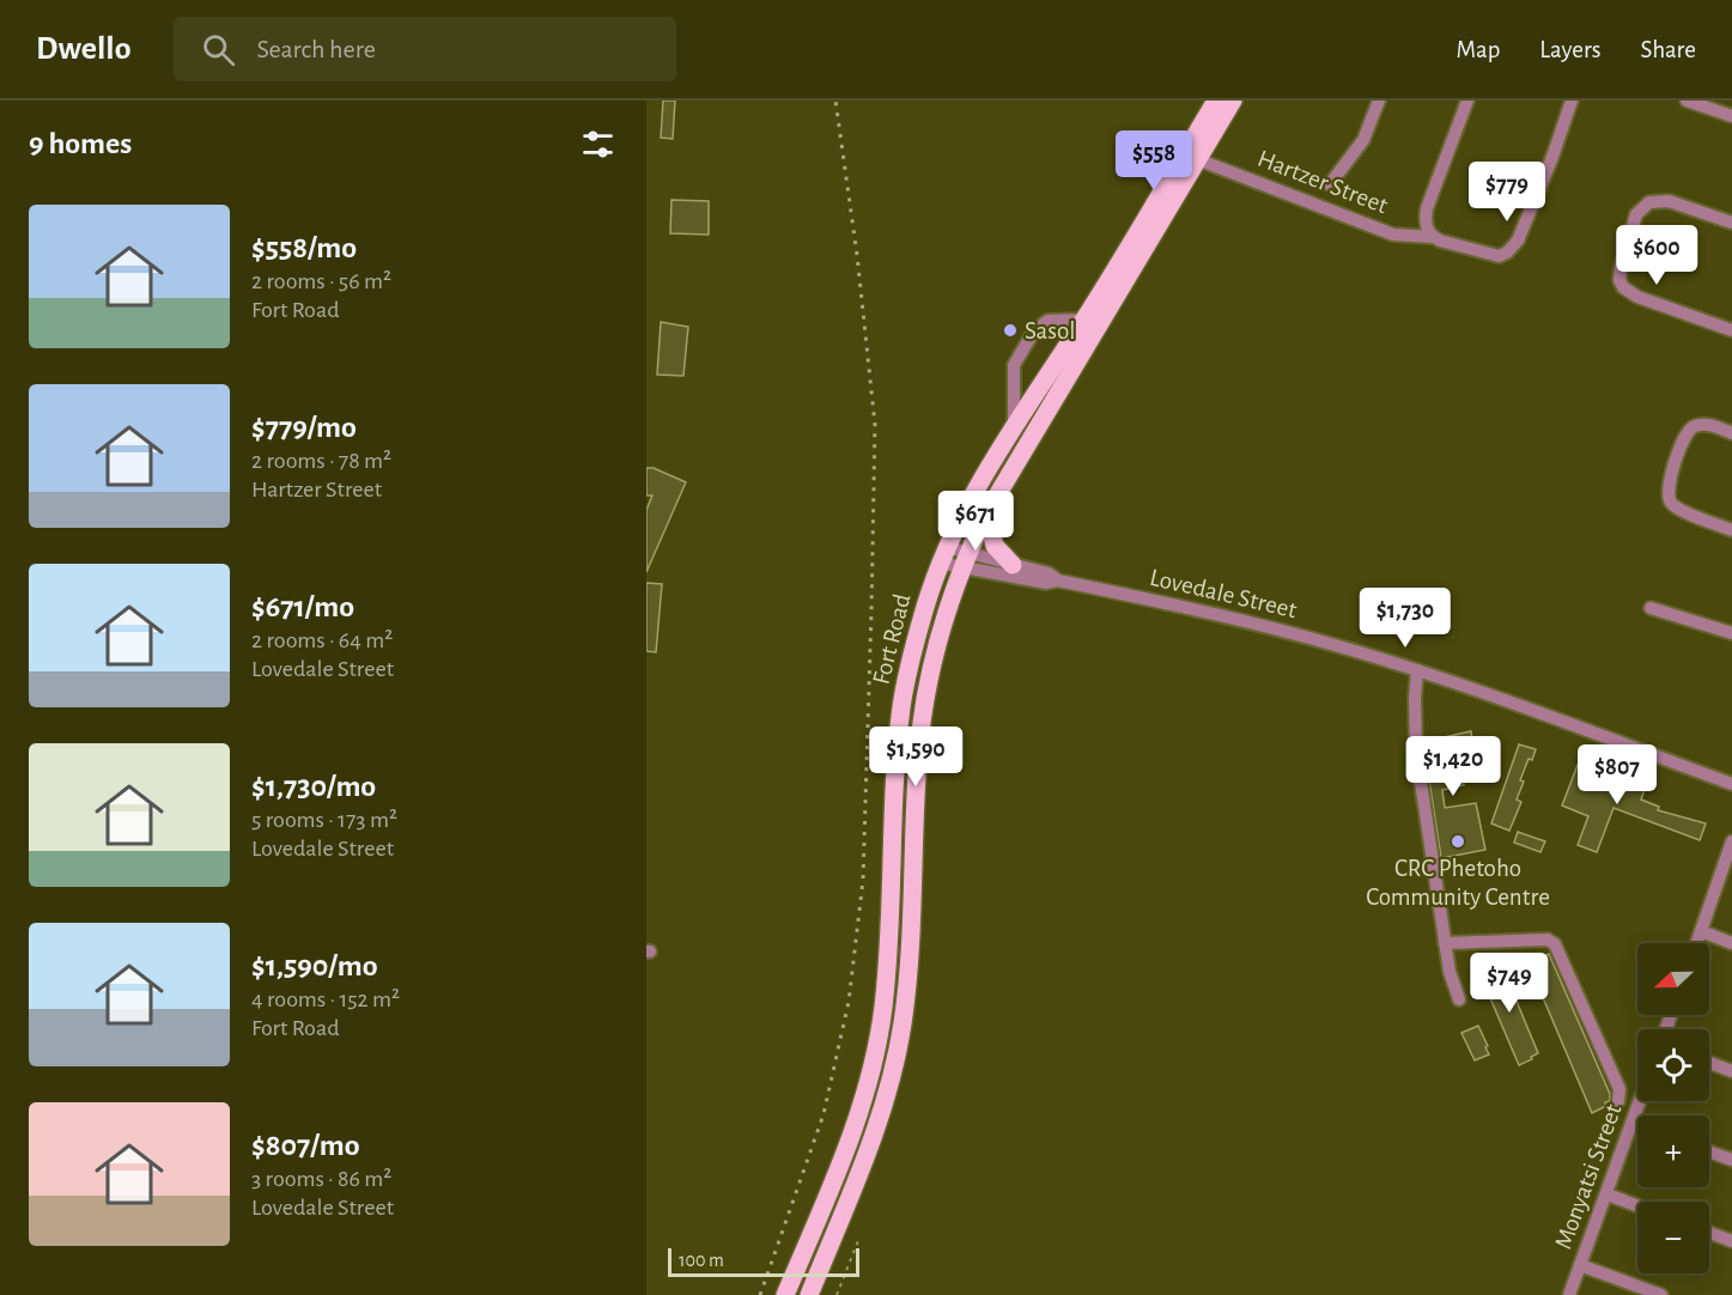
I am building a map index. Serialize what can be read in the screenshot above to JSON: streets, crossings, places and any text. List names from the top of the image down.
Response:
{
  "streets": {
    "main road": ["Fort Road"],
    "street": ["Hartzer Street", "Lovedale Street", "Monyatsi Street"]
  },
  "crossings": [
    ["Hartzer Street", "Fort Road"],
    ["Lovedale Street", "Fort Road"]
  ],
  "places": ["Sasol", "CRC Phetoho Community Centre"],
  "scale_bar": "100 m",
  "north": "left",
  "page": {
    "header": "Dwello",
    "search": "Search here",
    "nav": ["Map", "Layers", "Share"],
    "heading": "9 homes",
    "price": [
      "$558",
      "$779",
      "$600",
      "$671",
      "$1,730",
      "$1,590",
      "$1,420",
      "$807",
      "$749"
    ],
    "list": [
      {
        "name": "$558/mo",
        "note": "2 rooms · 56 m² · Fort Road"
      },
      {
        "name": "$779/mo",
        "note": "2 rooms · 78 m² · Hartzer Street"
      },
      {
        "name": "$671/mo",
        "note": "2 rooms · 64 m² · Lovedale Street"
      },
      {
        "name": "$1,730/mo",
        "note": "5 rooms · 173 m² · Lovedale Street"
      },
      {
        "name": "$1,590/mo",
        "note": "4 rooms · 152 m² · Fort Road"
      },
      {
        "name": "$807/mo",
        "note": "3 rooms · 86 m² · Lovedale Street"
      }
    ],
    "map_buttons": ["+", "−"],
    "scale": "100 m"
  }
}
